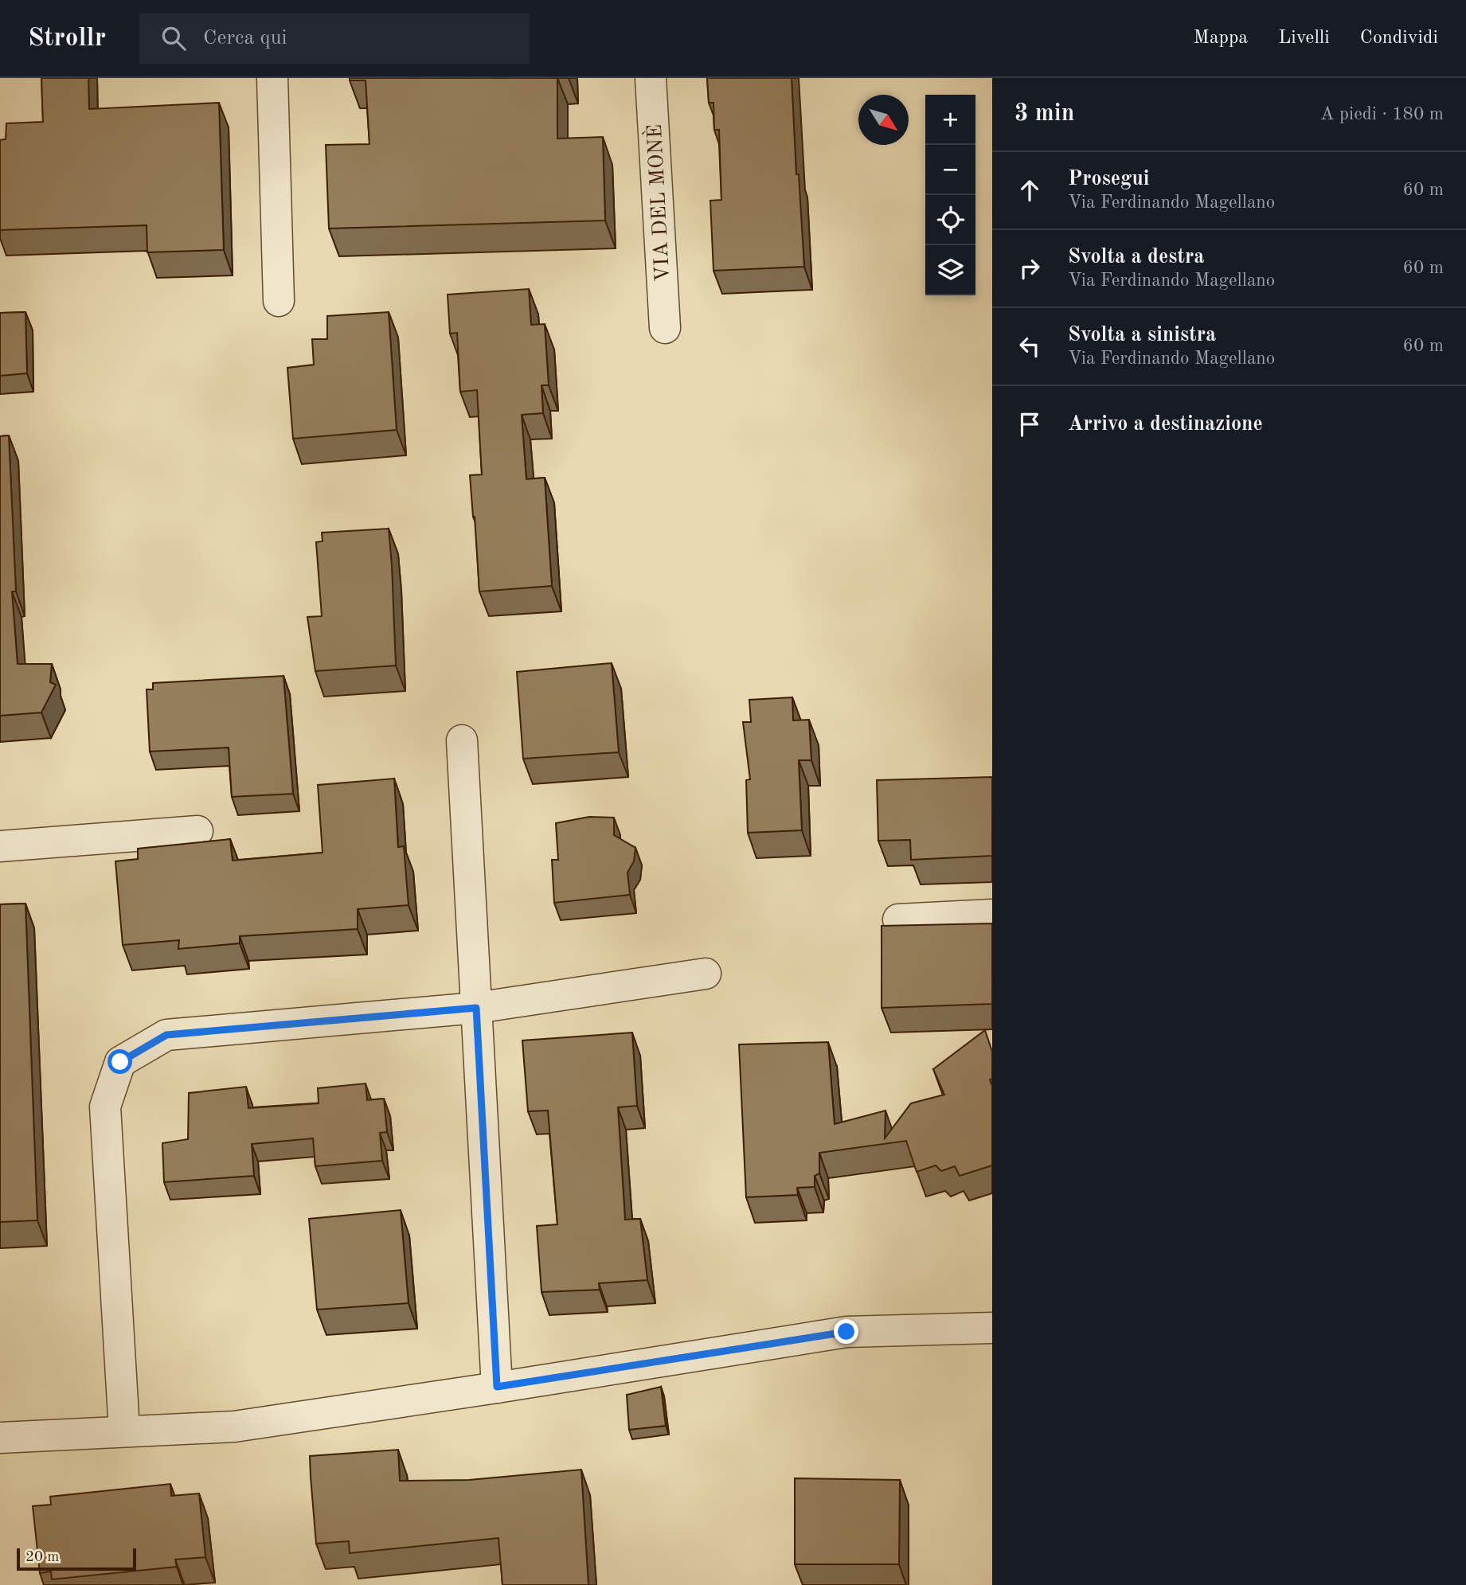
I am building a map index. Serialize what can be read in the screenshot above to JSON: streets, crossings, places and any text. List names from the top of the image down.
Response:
{
  "streets": {
    "street": ["VIA DEL MONÈ"]
  },
  "scale_bar": "20 m",
  "north": "bottom right",
  "page": {
    "header": "Strollr",
    "search": "Cerca qui",
    "nav": ["Mappa", "Livelli", "Condividi"],
    "heading": ["3 min", "A piedi · 180 m"],
    "map_buttons": ["+", "−"],
    "list": [
      ["Prosegui", "Via Ferdinando Magellano", "60 m"],
      ["Svolta a destra", "Via Ferdinando Magellano", "60 m"],
      ["Svolta a sinistra", "Via Ferdinando Magellano", "60 m"],
      "Arrivo a destinazione"
    ],
    "scale": "20 m"
  }
}
